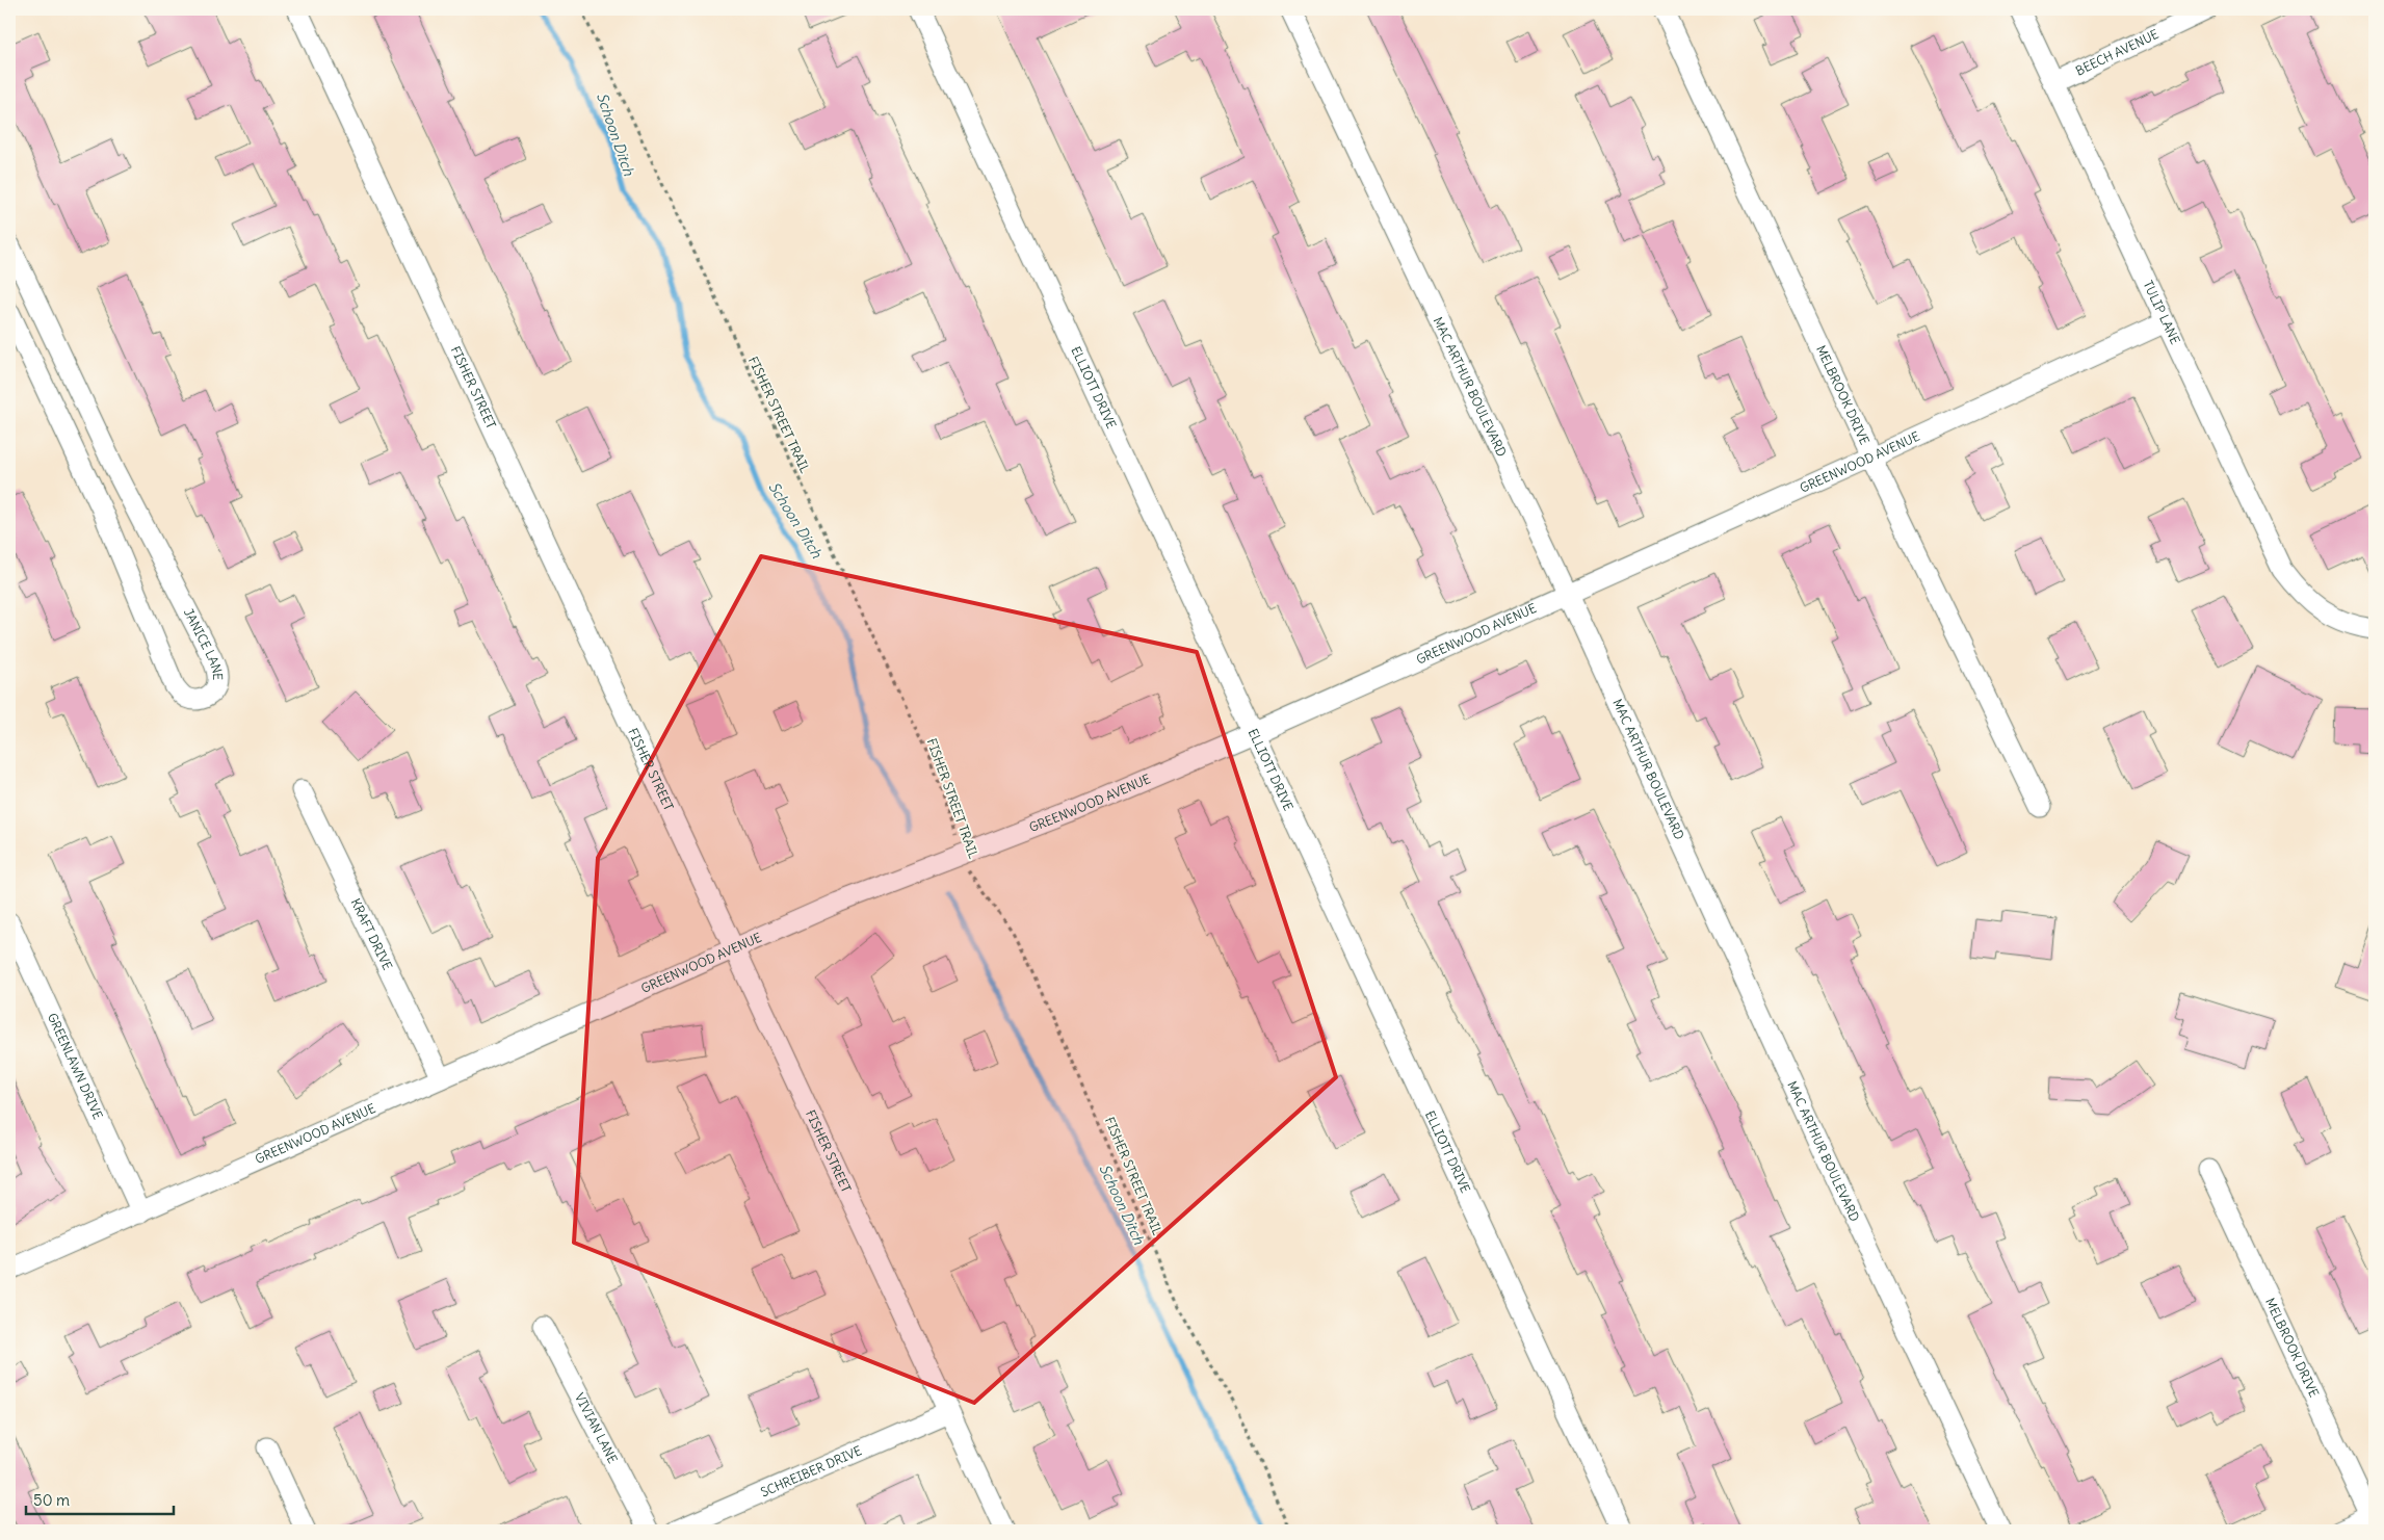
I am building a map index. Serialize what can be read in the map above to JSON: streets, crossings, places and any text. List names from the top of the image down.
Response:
{
  "streets": {
    "street": [
      "BEECH AVENUE",
      "TULIP LANE",
      "MAC ARTHUR BOULEVARD",
      "FISHER STREET",
      "ELLIOTT DRIVE",
      "MELBROOK DRIVE",
      "GREENWOOD AVENUE",
      "JANICE LANE",
      "KRAFT DRIVE",
      "GREENLAWN DRIVE",
      "VIVIAN LANE",
      "SCHREIBER DRIVE"
    ],
    "path": ["FISHER STREET TRAIL"]
  },
  "crossings": [
    ["BEECH AVENUE", "TULIP LANE"],
    ["TULIP LANE", "GREENWOOD AVENUE"],
    ["MAC ARTHUR BOULEVARD", "GREENWOOD AVENUE"],
    ["FISHER STREET", "GREENWOOD AVENUE"],
    ["FISHER STREET", "SCHREIBER DRIVE"],
    ["ELLIOTT DRIVE", "GREENWOOD AVENUE"],
    ["MELBROOK DRIVE", "GREENWOOD AVENUE"],
    ["FISHER STREET TRAIL", "GREENWOOD AVENUE"],
    ["GREENWOOD AVENUE", "KRAFT DRIVE"],
    ["GREENWOOD AVENUE", "GREENLAWN DRIVE"]
  ],
  "water": ["Schoon Ditch"],
  "scale_bar": "50 m"
}
